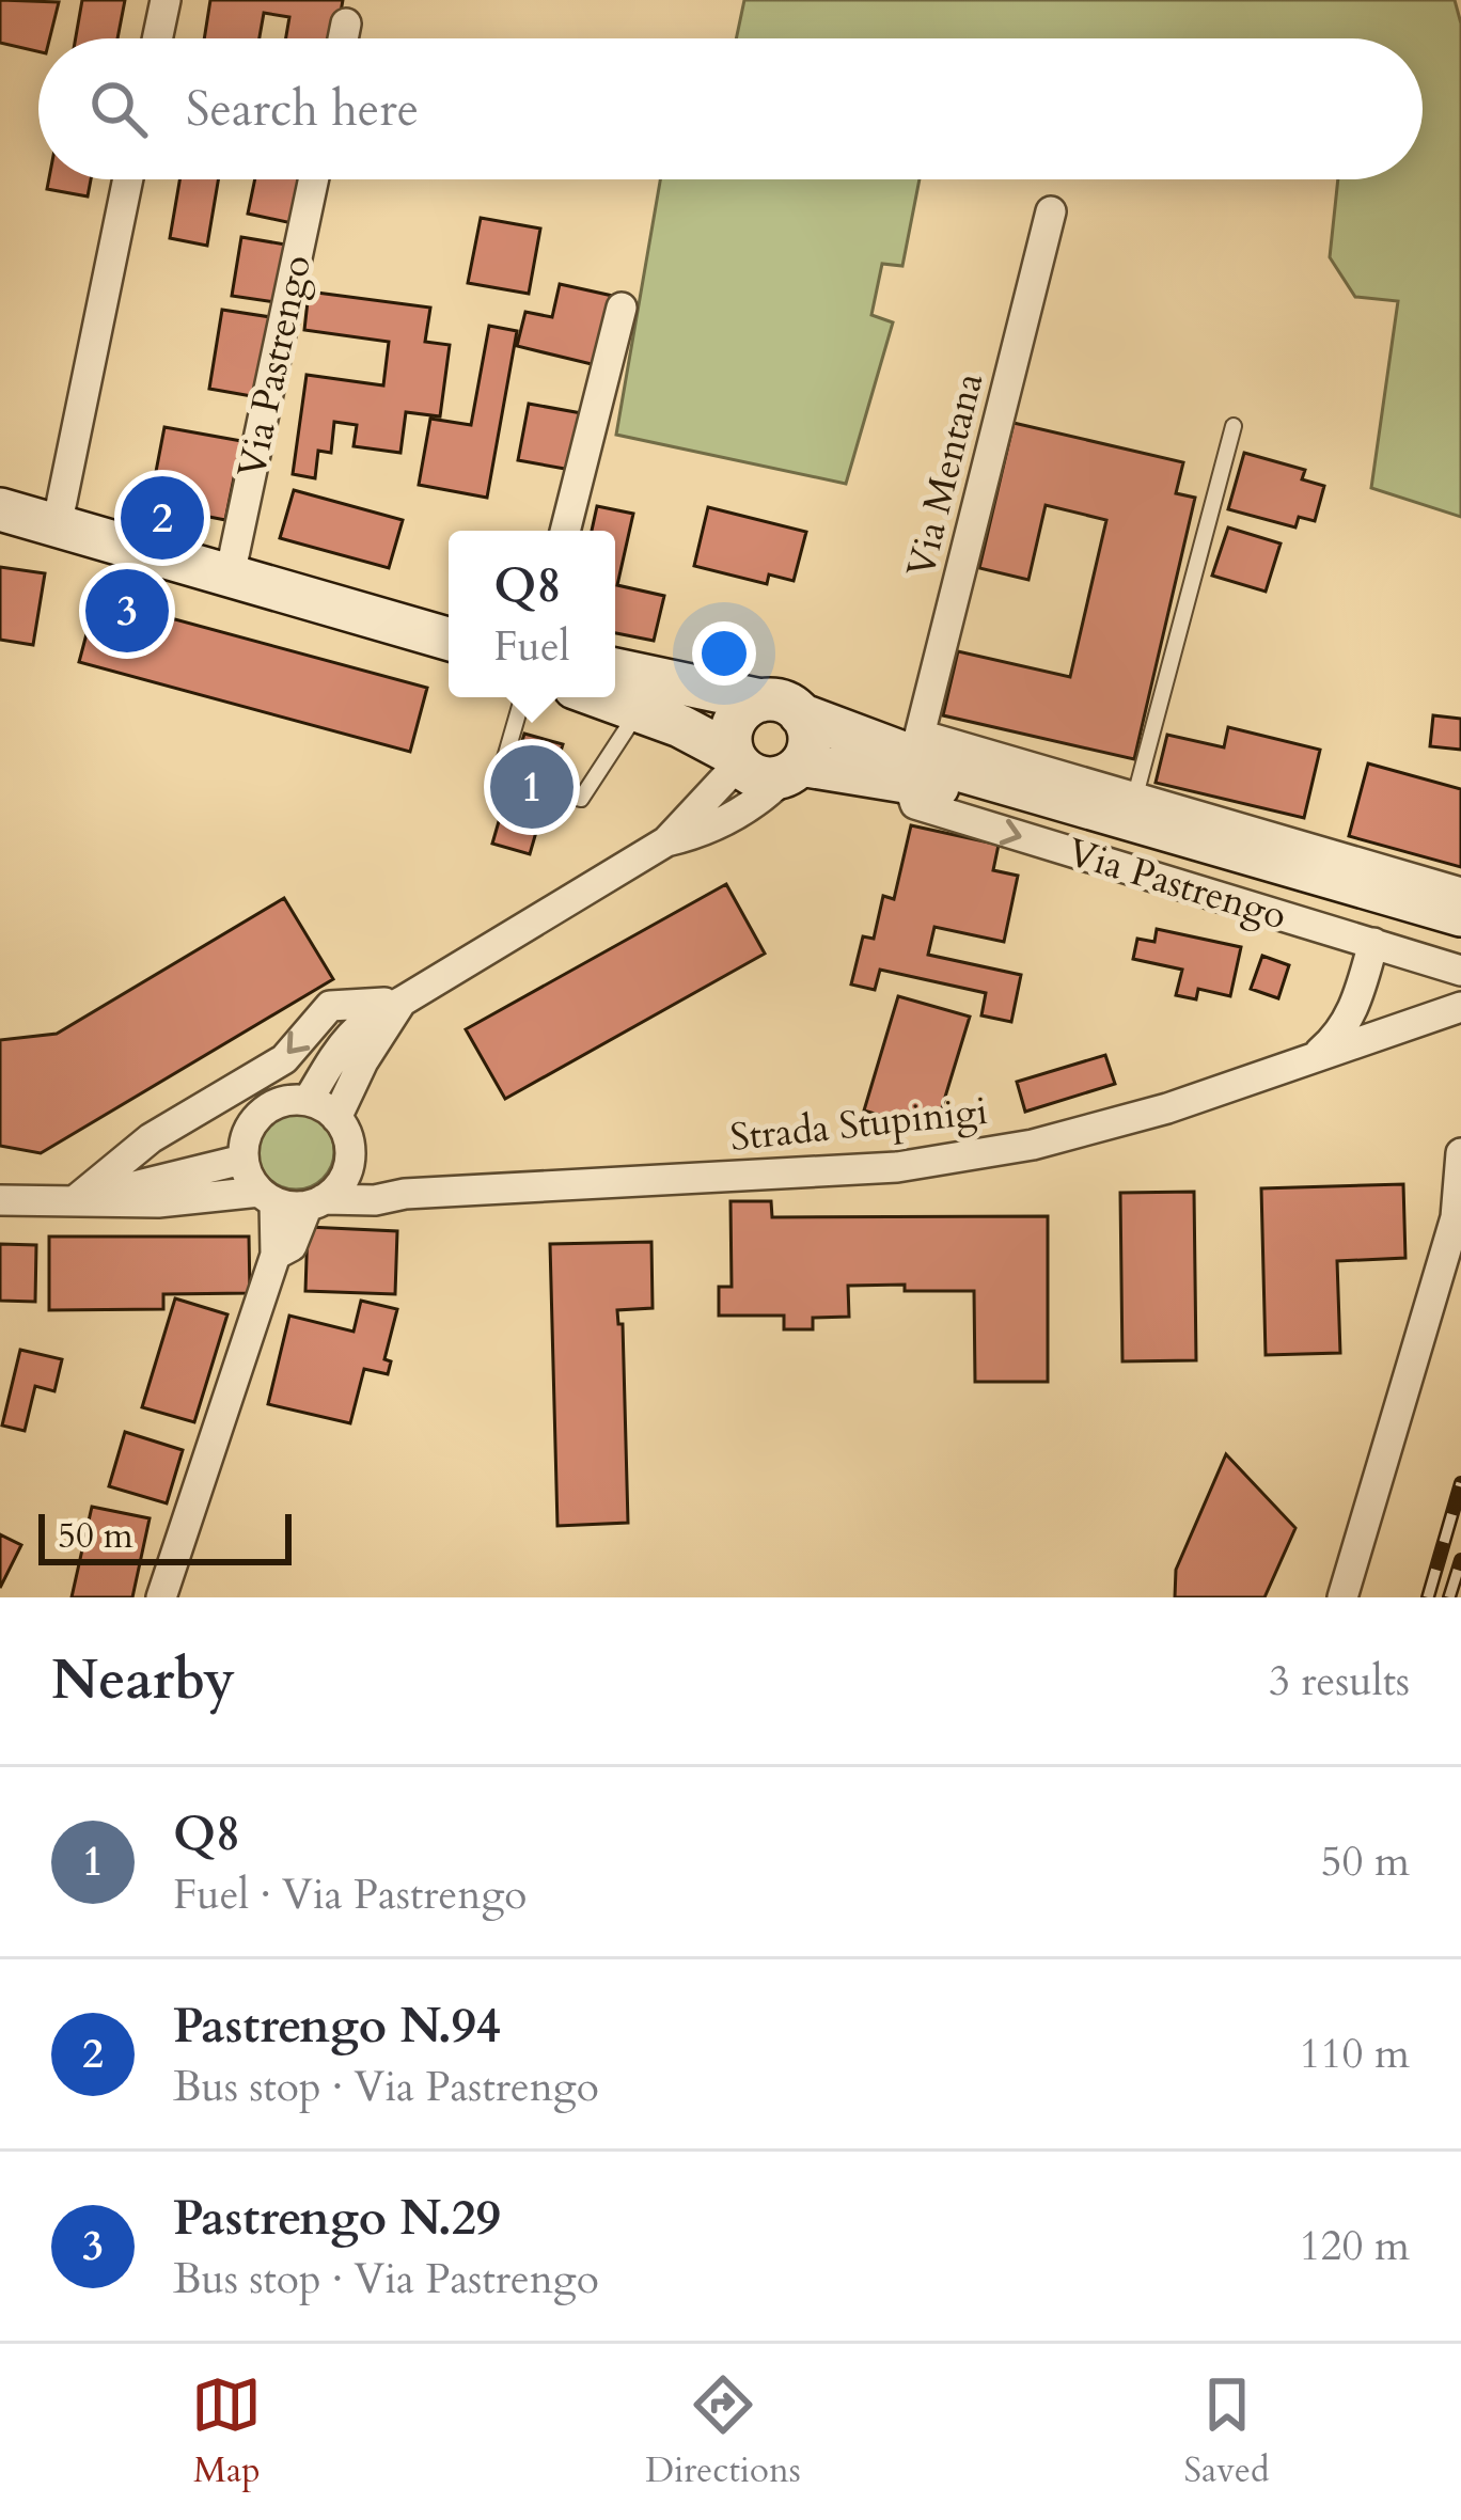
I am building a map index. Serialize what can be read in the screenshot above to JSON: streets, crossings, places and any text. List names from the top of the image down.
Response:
{
  "streets": {
    "main road": ["Via Pastrengo"],
    "street": ["Via Mentana", "Strada Stupinigi"]
  },
  "crossings": [
    ["Via Pastrengo", "Via Mentana"],
    ["Via Pastrengo", "Strada Stupinigi"]
  ],
  "scale_bar": "50 m",
  "page": {
    "search": "Search here",
    "pins": ["2", "3", "1"],
    "popup": ["Q8", "Fuel"],
    "scale": "50 m",
    "heading": ["Nearby", "3 results"],
    "list": [
      {
        "mark": "1",
        "name": "Q8",
        "note": "Fuel · Via Pastrengo",
        "value": "50 m"
      },
      {
        "mark": "2",
        "name": "Pastrengo N.94",
        "note": "Bus stop · Via Pastrengo",
        "value": "110 m"
      },
      {
        "mark": "3",
        "name": "Pastrengo N.29",
        "note": "Bus stop · Via Pastrengo",
        "value": "120 m"
      }
    ],
    "nav": ["Map", "Directions", "Saved"]
  }
}
